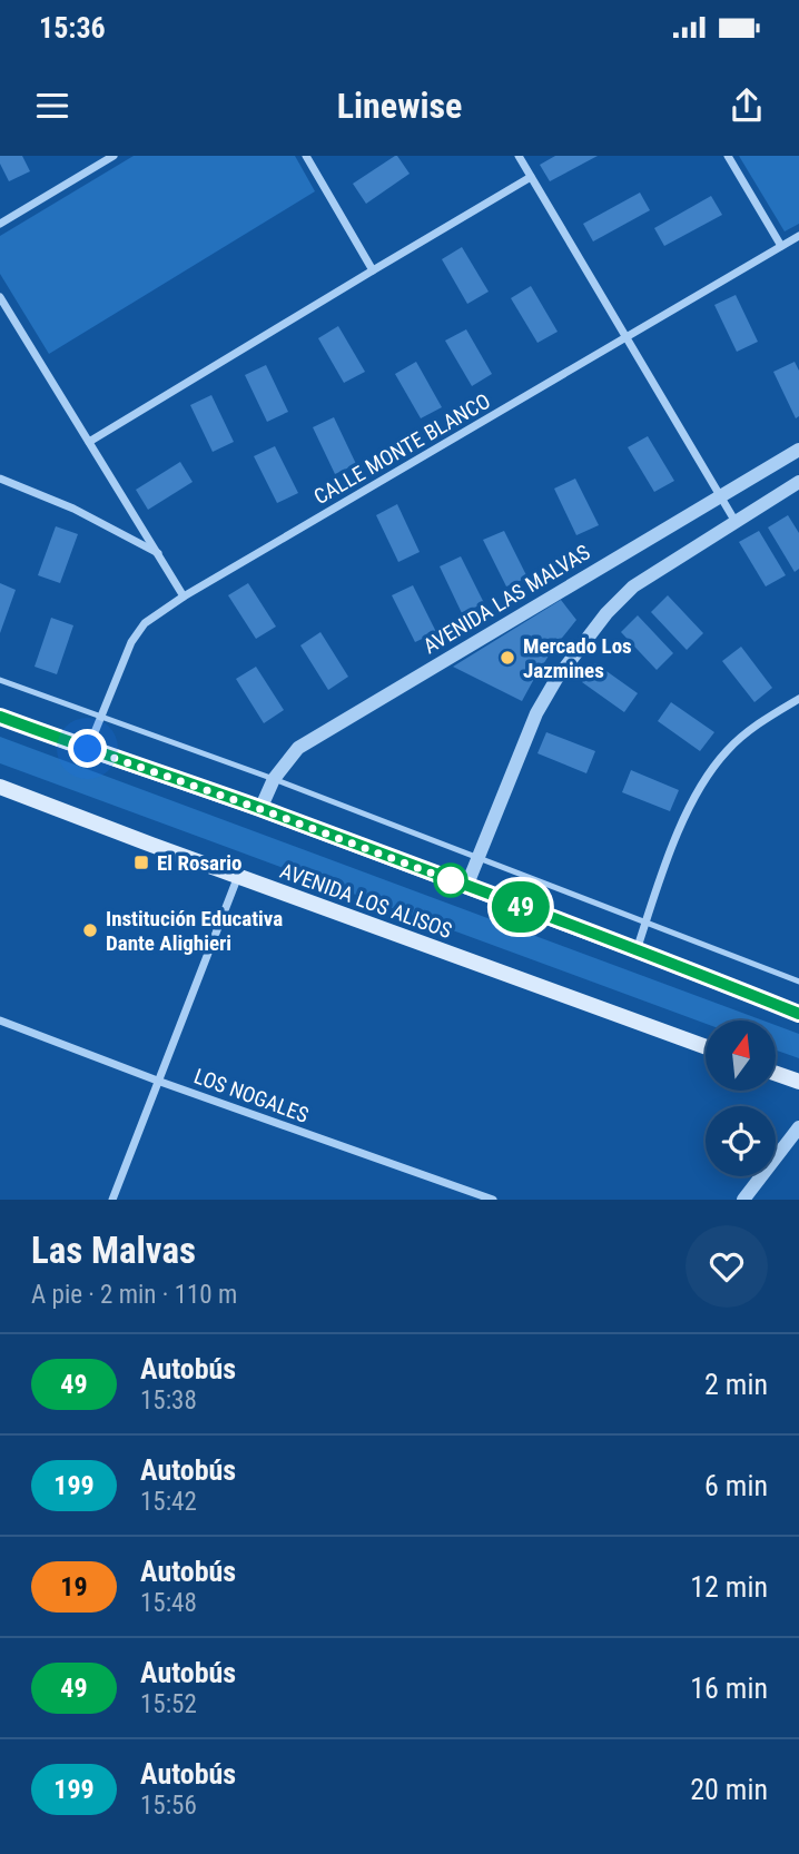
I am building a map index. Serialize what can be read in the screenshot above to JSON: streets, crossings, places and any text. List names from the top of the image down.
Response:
{
  "streets": {
    "main road": ["AVENIDA LOS ALISOS"],
    "street": ["CALLE MONTE BLANCO", "AVENIDA LAS MALVAS", "LOS NOGALES"]
  },
  "places": {
    "other": ["Mercado Los Jazmines", "Institución Educativa Dante Alighieri"],
    "transit": ["El Rosario"]
  },
  "lines": ["bus line 49"],
  "north": "top",
  "page": {
    "status": "15:36",
    "header": "Linewise",
    "on_map": "49",
    "heading": ["Las Malvas", "A pie · 2 min · 110 m"],
    "list": [
      {
        "mark": "49",
        "name": "Autobús",
        "note": "15:38",
        "value": "2 min"
      },
      {
        "mark": "199",
        "name": "Autobús",
        "note": "15:42",
        "value": "6 min"
      },
      {
        "mark": "19",
        "name": "Autobús",
        "note": "15:48",
        "value": "12 min"
      },
      {
        "mark": "49",
        "name": "Autobús",
        "note": "15:52",
        "value": "16 min"
      },
      {
        "mark": "199",
        "name": "Autobús",
        "note": "15:56",
        "value": "20 min"
      }
    ]
  }
}
